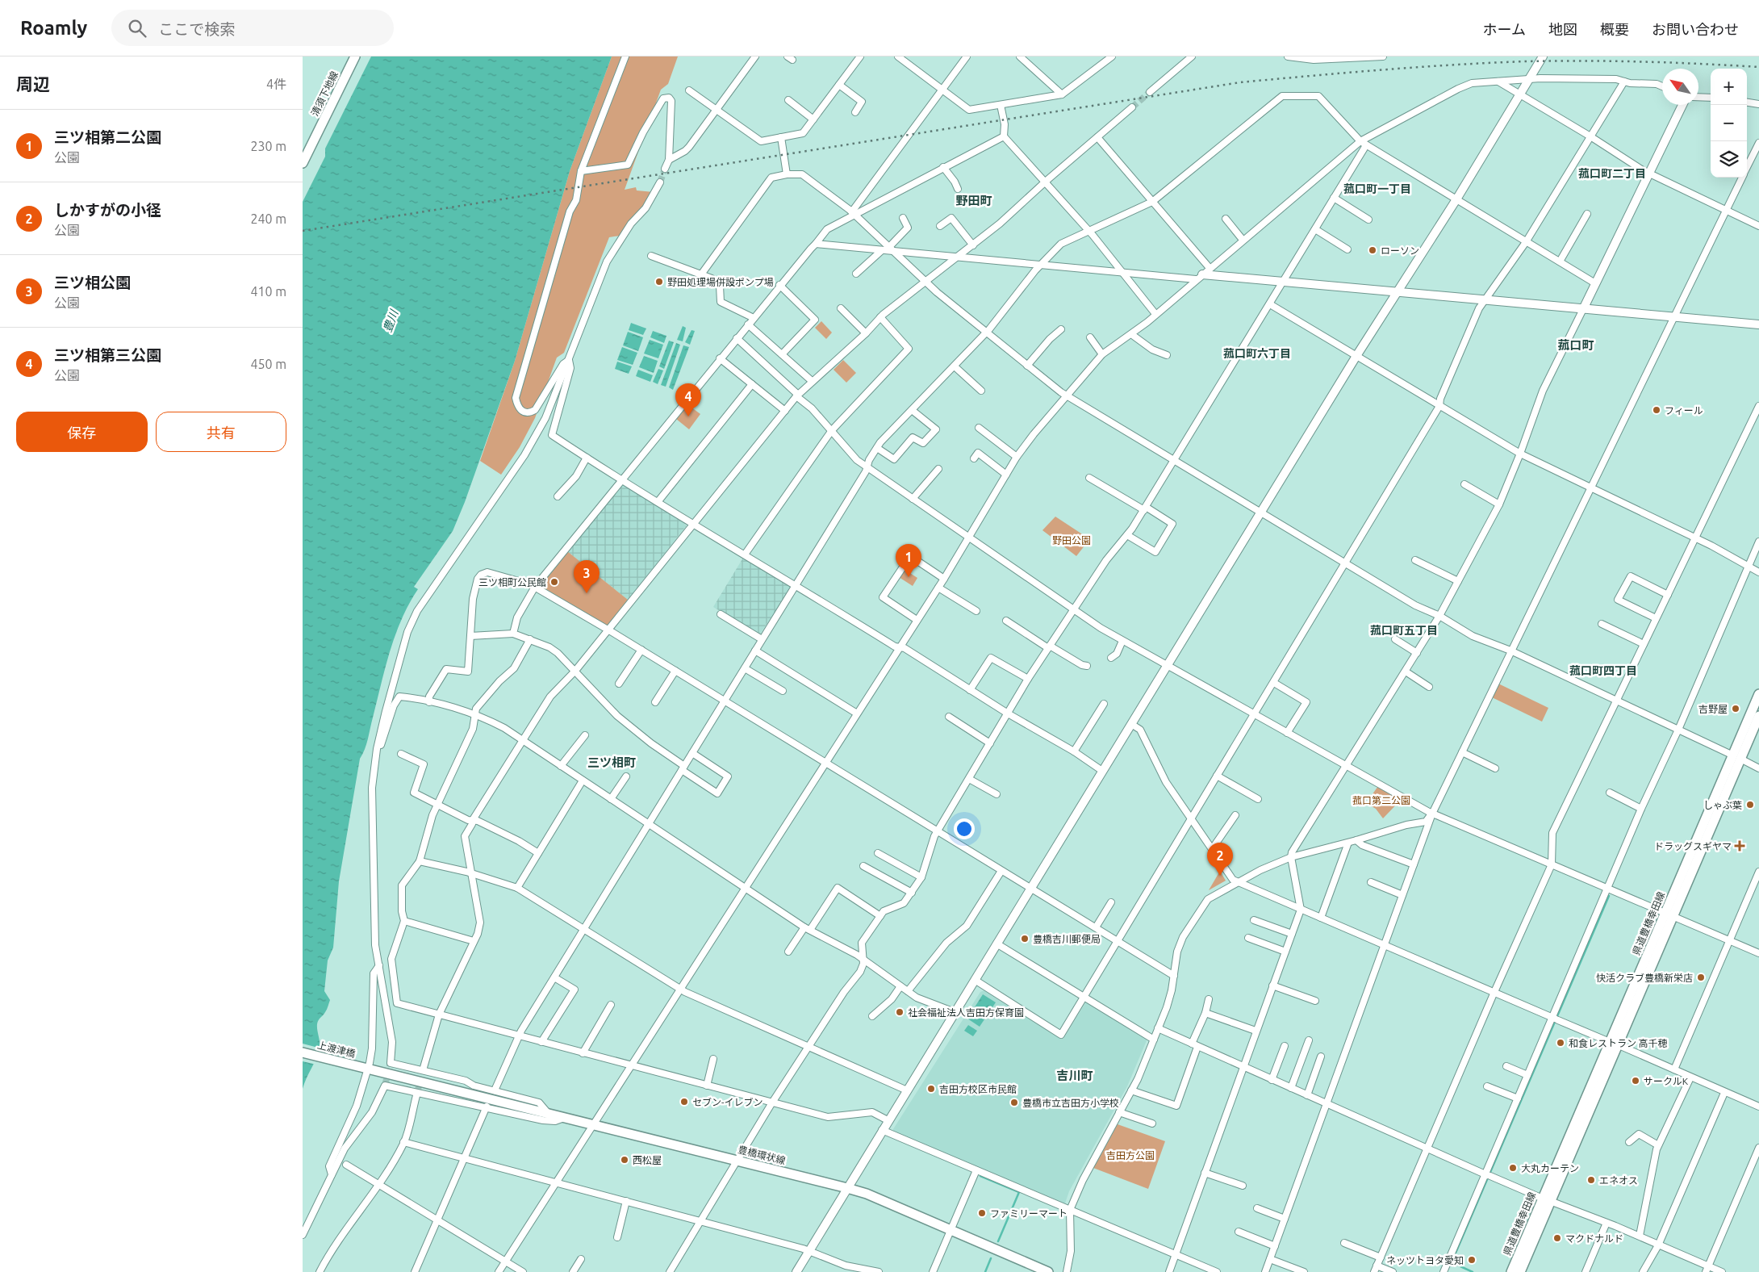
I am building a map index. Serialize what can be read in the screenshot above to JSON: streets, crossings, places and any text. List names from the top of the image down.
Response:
{
  "streets": {
    "main road": [
      "清須下地線",
      "県道豊橋幸田線",
      "上渡津橋",
      "豊橋環状線"
    ]
  },
  "crossings": [
    ["上渡津橋", "豊橋環状線"]
  ],
  "districts": [
    "菰口町二丁目",
    "菰口町一丁目",
    "野田町",
    "菰口町",
    "菰口町六丁目",
    "菰口町五丁目",
    "菰口町四丁目",
    "三ツ相町",
    "吉川町"
  ],
  "water": ["豊川"],
  "parks": ["野田公園", "菰口第二公園", "吉田方公園"],
  "places": {
    "other": [
      "ローソン",
      "野田処理場併設ポンプ場",
      "フィール",
      "三ツ相町公民館",
      "吉野屋",
      "しゃぶ葉",
      "豊橋吉川郵便局",
      "快活クラブ豊橋新栄店",
      "社会福祉法人吉田方保育園",
      "和食レストラン 高千穂",
      "サークルK",
      "吉田方校区市民館",
      "セブン-イレブン",
      "豊橋市立吉田方小学校",
      "西松屋",
      "大丸カーテン",
      "エネオス",
      "ファミリーマート",
      "マクドナルド",
      "ネッツトヨタ愛知"
    ],
    "health": ["ドラッグスギヤマ"]
  },
  "north": "top left",
  "page": {
    "header": "Roamly",
    "search": "ここで検索",
    "nav": [
      "ホーム",
      "地図",
      "概要",
      "お問い合わせ"
    ],
    "heading": ["周辺", "4件"],
    "map_buttons": ["+", "−"],
    "list": [
      {
        "mark": "1",
        "name": "三ツ相第二公園",
        "note": "公園",
        "value": "230 m"
      },
      {
        "mark": "2",
        "name": "しかすがの小径",
        "note": "公園",
        "value": "240 m"
      },
      {
        "mark": "3",
        "name": "三ツ相公園",
        "note": "公園",
        "value": "410 m"
      },
      {
        "mark": "4",
        "name": "三ツ相第三公園",
        "note": "公園",
        "value": "450 m"
      }
    ],
    "pins": [
      "4",
      "1",
      "3",
      "2"
    ],
    "buttons": ["保存", "共有"]
  }
}
